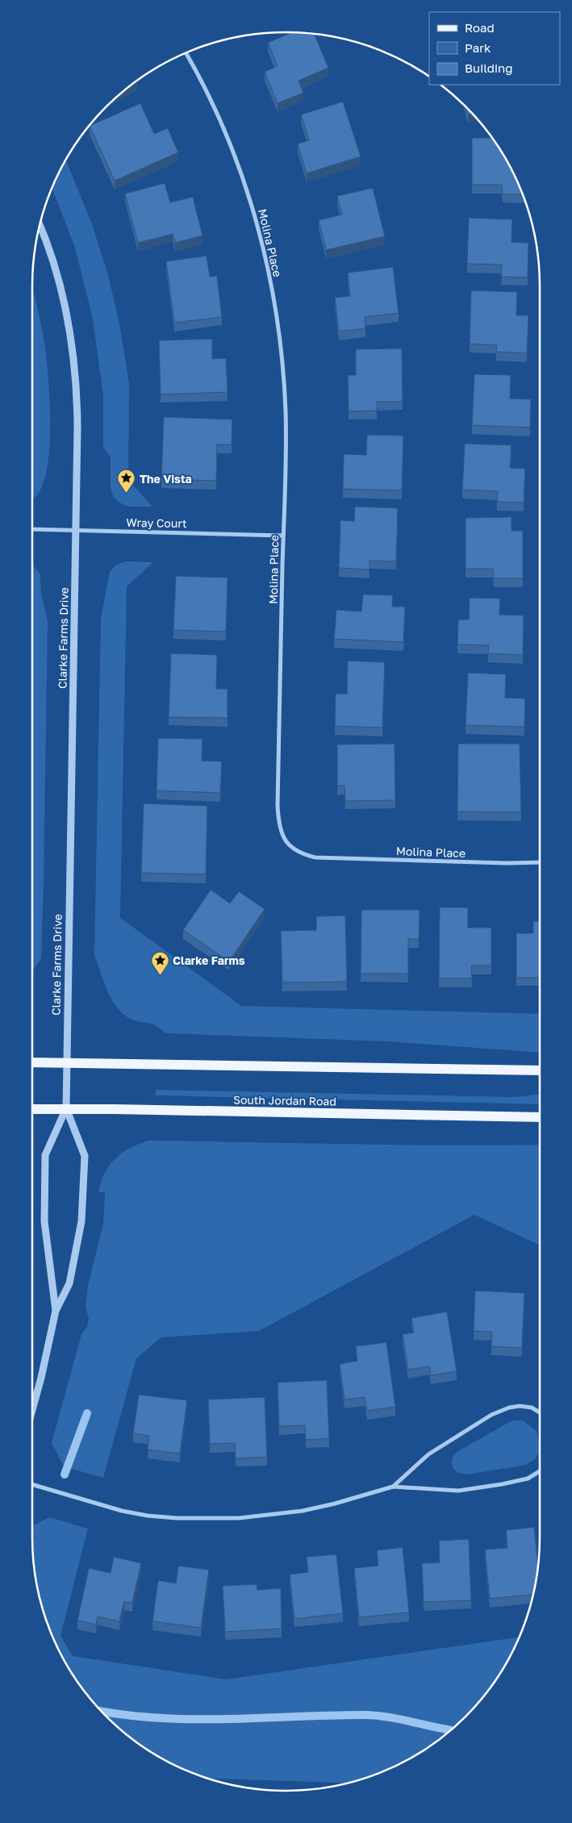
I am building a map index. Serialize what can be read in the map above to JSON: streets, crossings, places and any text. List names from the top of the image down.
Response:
{
  "streets": {
    "main road": ["South Jordan Road"],
    "street": ["Molina Place", "Wray Court", "Clarke Farms Drive"]
  },
  "crossings": [
    ["Molina Place", "Wray Court"],
    ["Wray Court", "Clarke Farms Drive"],
    ["Clarke Farms Drive", "South Jordan Road"]
  ],
  "places": {
    "place": ["The Vista", "Clarke Farms"]
  },
  "legend": ["Road", "Park", "Building"]
}
